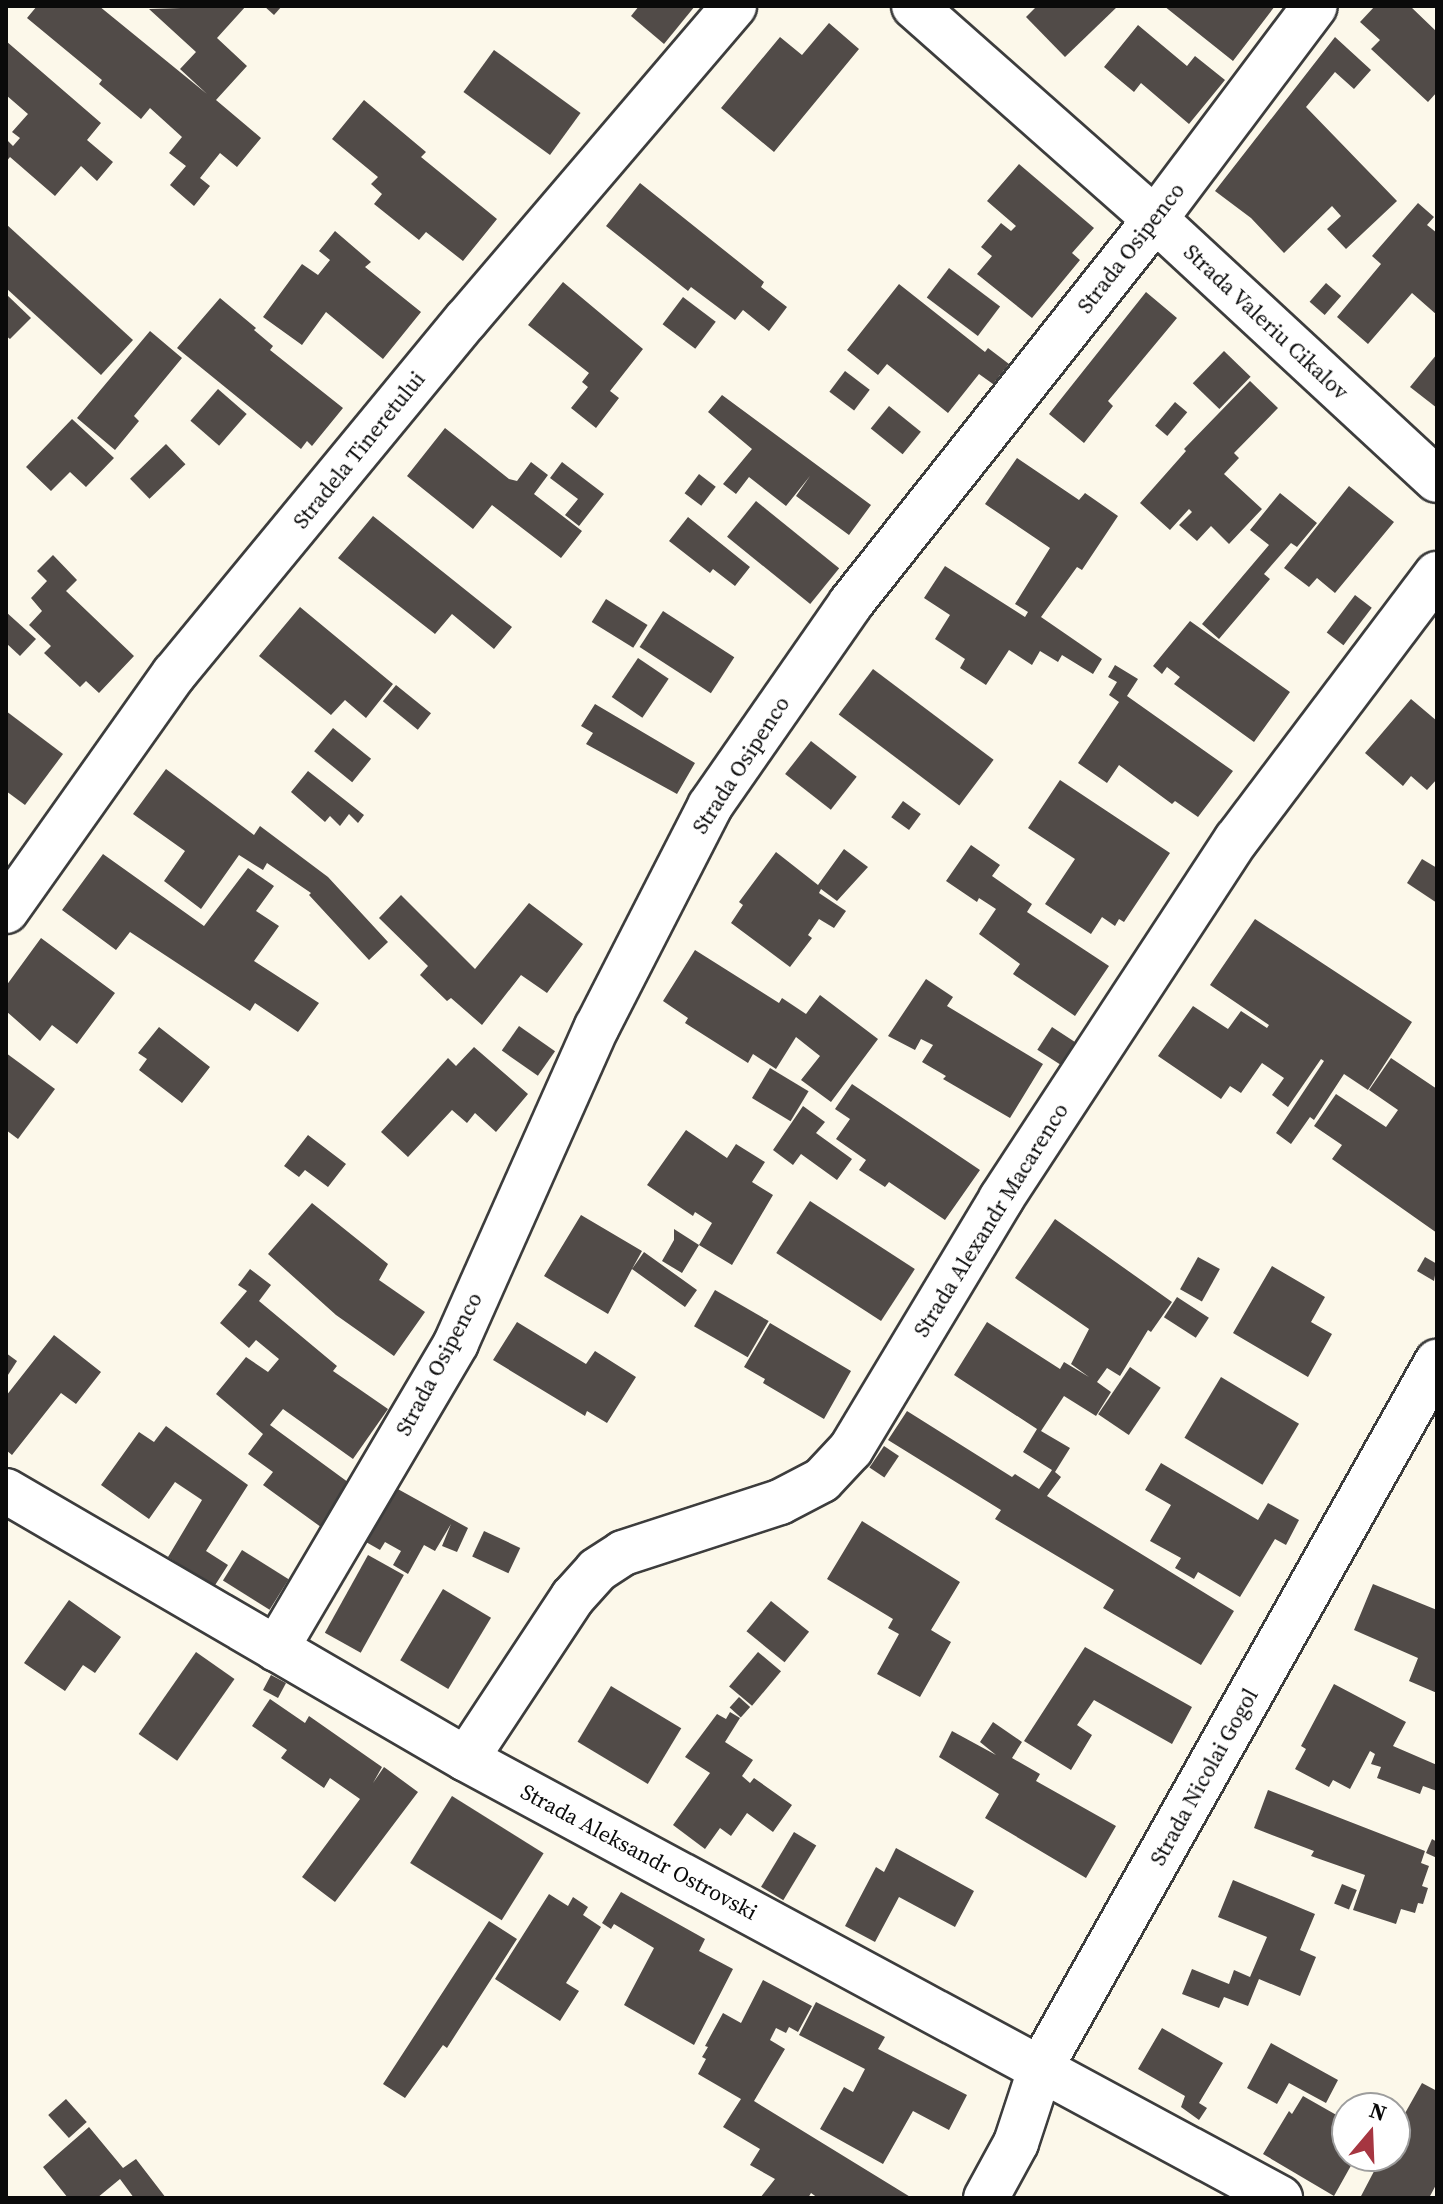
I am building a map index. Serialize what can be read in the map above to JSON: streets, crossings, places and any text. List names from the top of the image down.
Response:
{
  "streets": {
    "street": [
      "Strada Osipenco",
      "Strada Valeriu Cikalov",
      "Stradela Tineretului",
      "Strada Alexandr Macarenco",
      "Strada Nicolai Gogol",
      "Strada Aleksandr Ostrovski"
    ]
  },
  "crossings": [
    ["Strada Osipenco", "Strada Valeriu Cikalov"],
    ["Strada Osipenco", "Strada Aleksandr Ostrovski"],
    ["Strada Alexandr Macarenco", "Strada Aleksandr Ostrovski"],
    ["Strada Nicolai Gogol", "Strada Aleksandr Ostrovski"]
  ],
  "north": "top"
}
